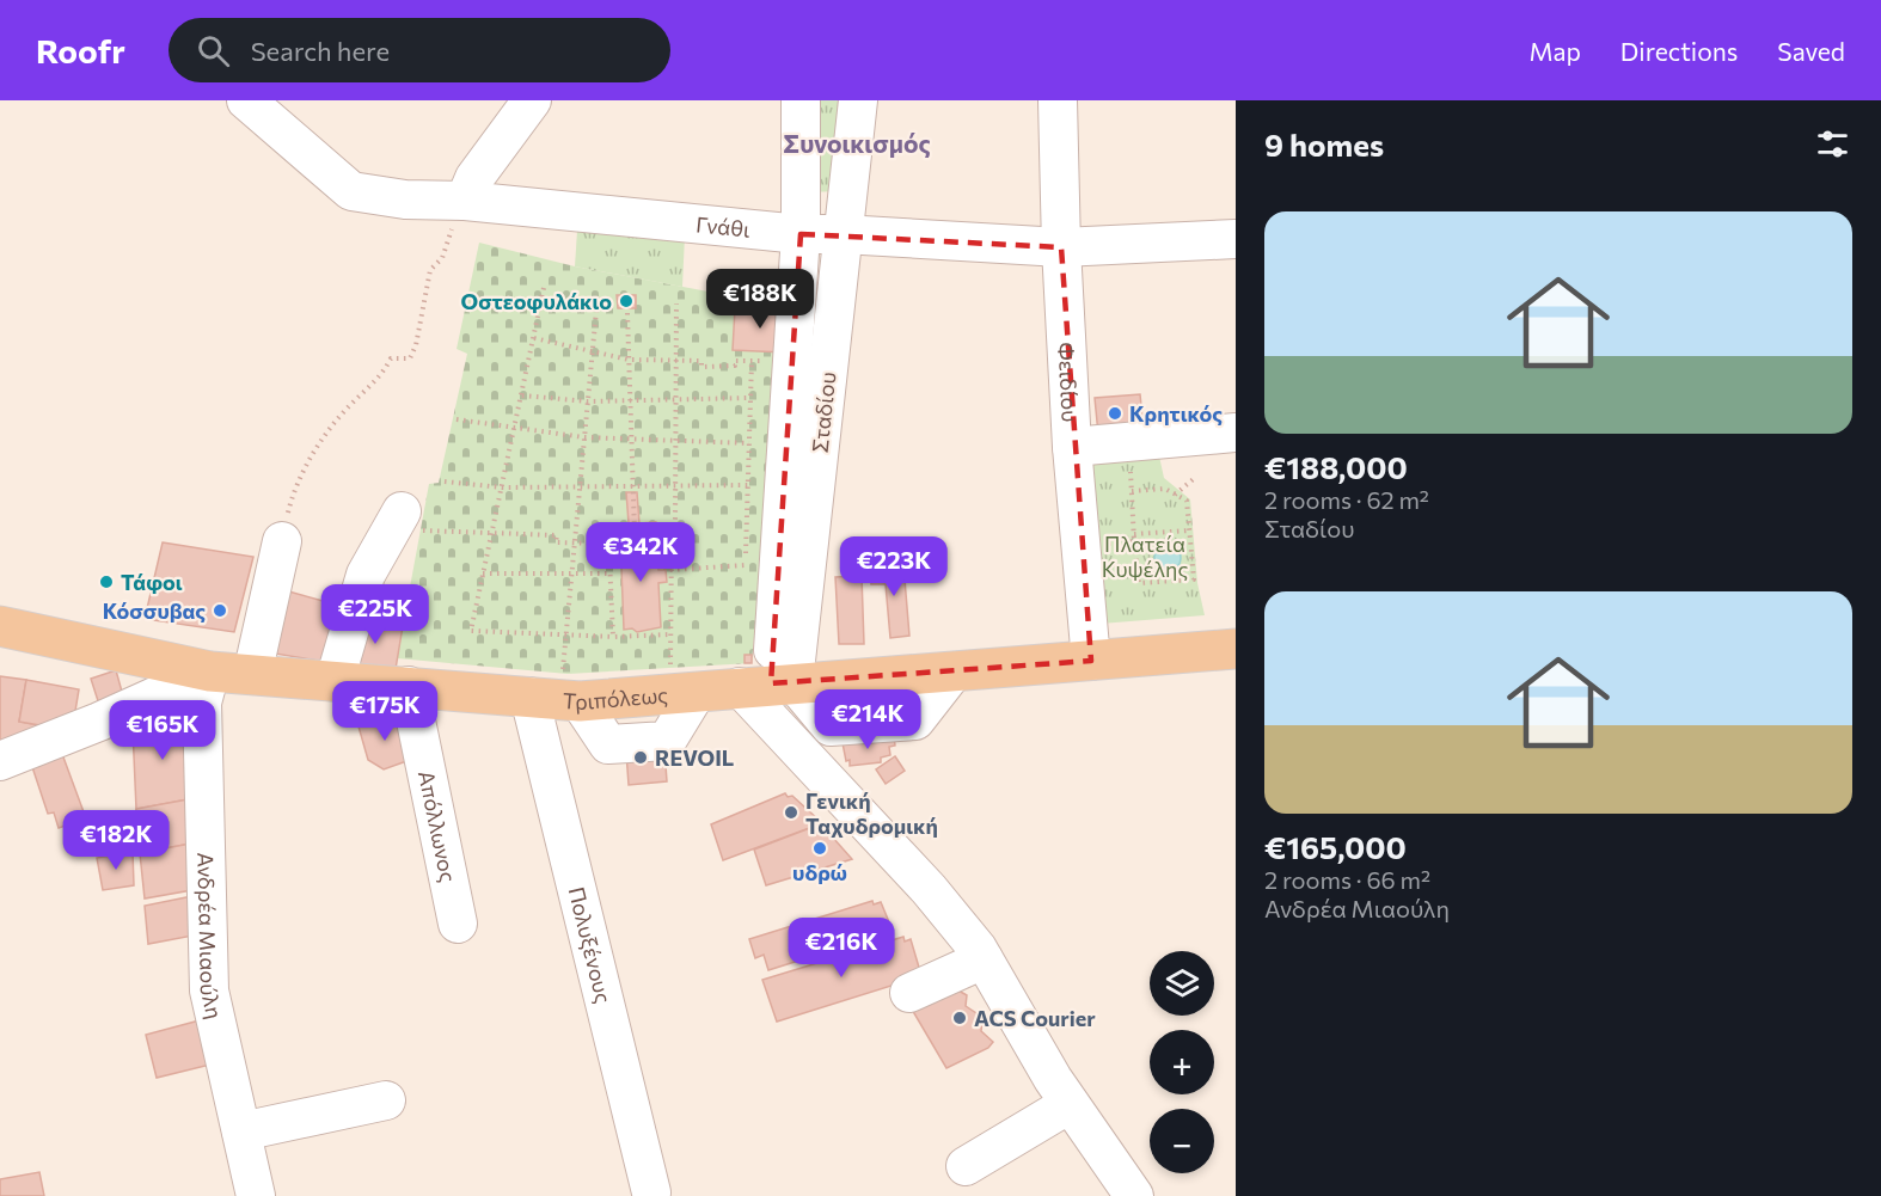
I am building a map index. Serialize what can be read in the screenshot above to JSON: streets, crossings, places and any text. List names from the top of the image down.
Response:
{
  "streets": {
    "main road": ["Τριπόλεως"],
    "street": [
      "Γνάθι",
      "Φειδίου",
      "Σταδίου",
      "Απόλλωνος",
      "Ανδρέα Μιαούλη",
      "Πολυξένους"
    ]
  },
  "crossings": [
    ["Γνάθι", "Φειδίου"],
    ["Γνάθι", "Σταδίου"],
    ["Φειδίου", "Τριπόλεως"],
    ["Σταδίου", "Τριπόλεως"],
    ["Τριπόλεως", "Απόλλωνος"],
    ["Τριπόλεως", "Ανδρέα Μιαούλη"],
    ["Τριπόλεως", "Πολυξένους"]
  ],
  "districts": ["Συνοικισμός"],
  "parks": ["Πλατεία Κυψέλης"],
  "places": [
    "Οστεοφυλάκιο",
    "Κρητικός",
    "Τάφοι",
    "Κόσσυβας",
    "REVOIL",
    "Γενική Ταχυδρομική",
    "υδρώ",
    "ACS Courier"
  ],
  "page": {
    "header": "Roofr",
    "search": "Search here",
    "nav": ["Map", "Directions", "Saved"],
    "heading": "9 homes",
    "list": [
      {
        "name": "€188,000",
        "note": "2 rooms · 62 m² · Σταδίου"
      },
      {
        "name": "€165,000",
        "note": "2 rooms · 66 m² · Ανδρέα Μιαούλη"
      }
    ],
    "price": [
      "€188K",
      "€342K",
      "€223K",
      "€225K",
      "€175K",
      "€214K",
      "€165K",
      "€182K",
      "€216K"
    ],
    "map_buttons": ["+", "−"]
  }
}
